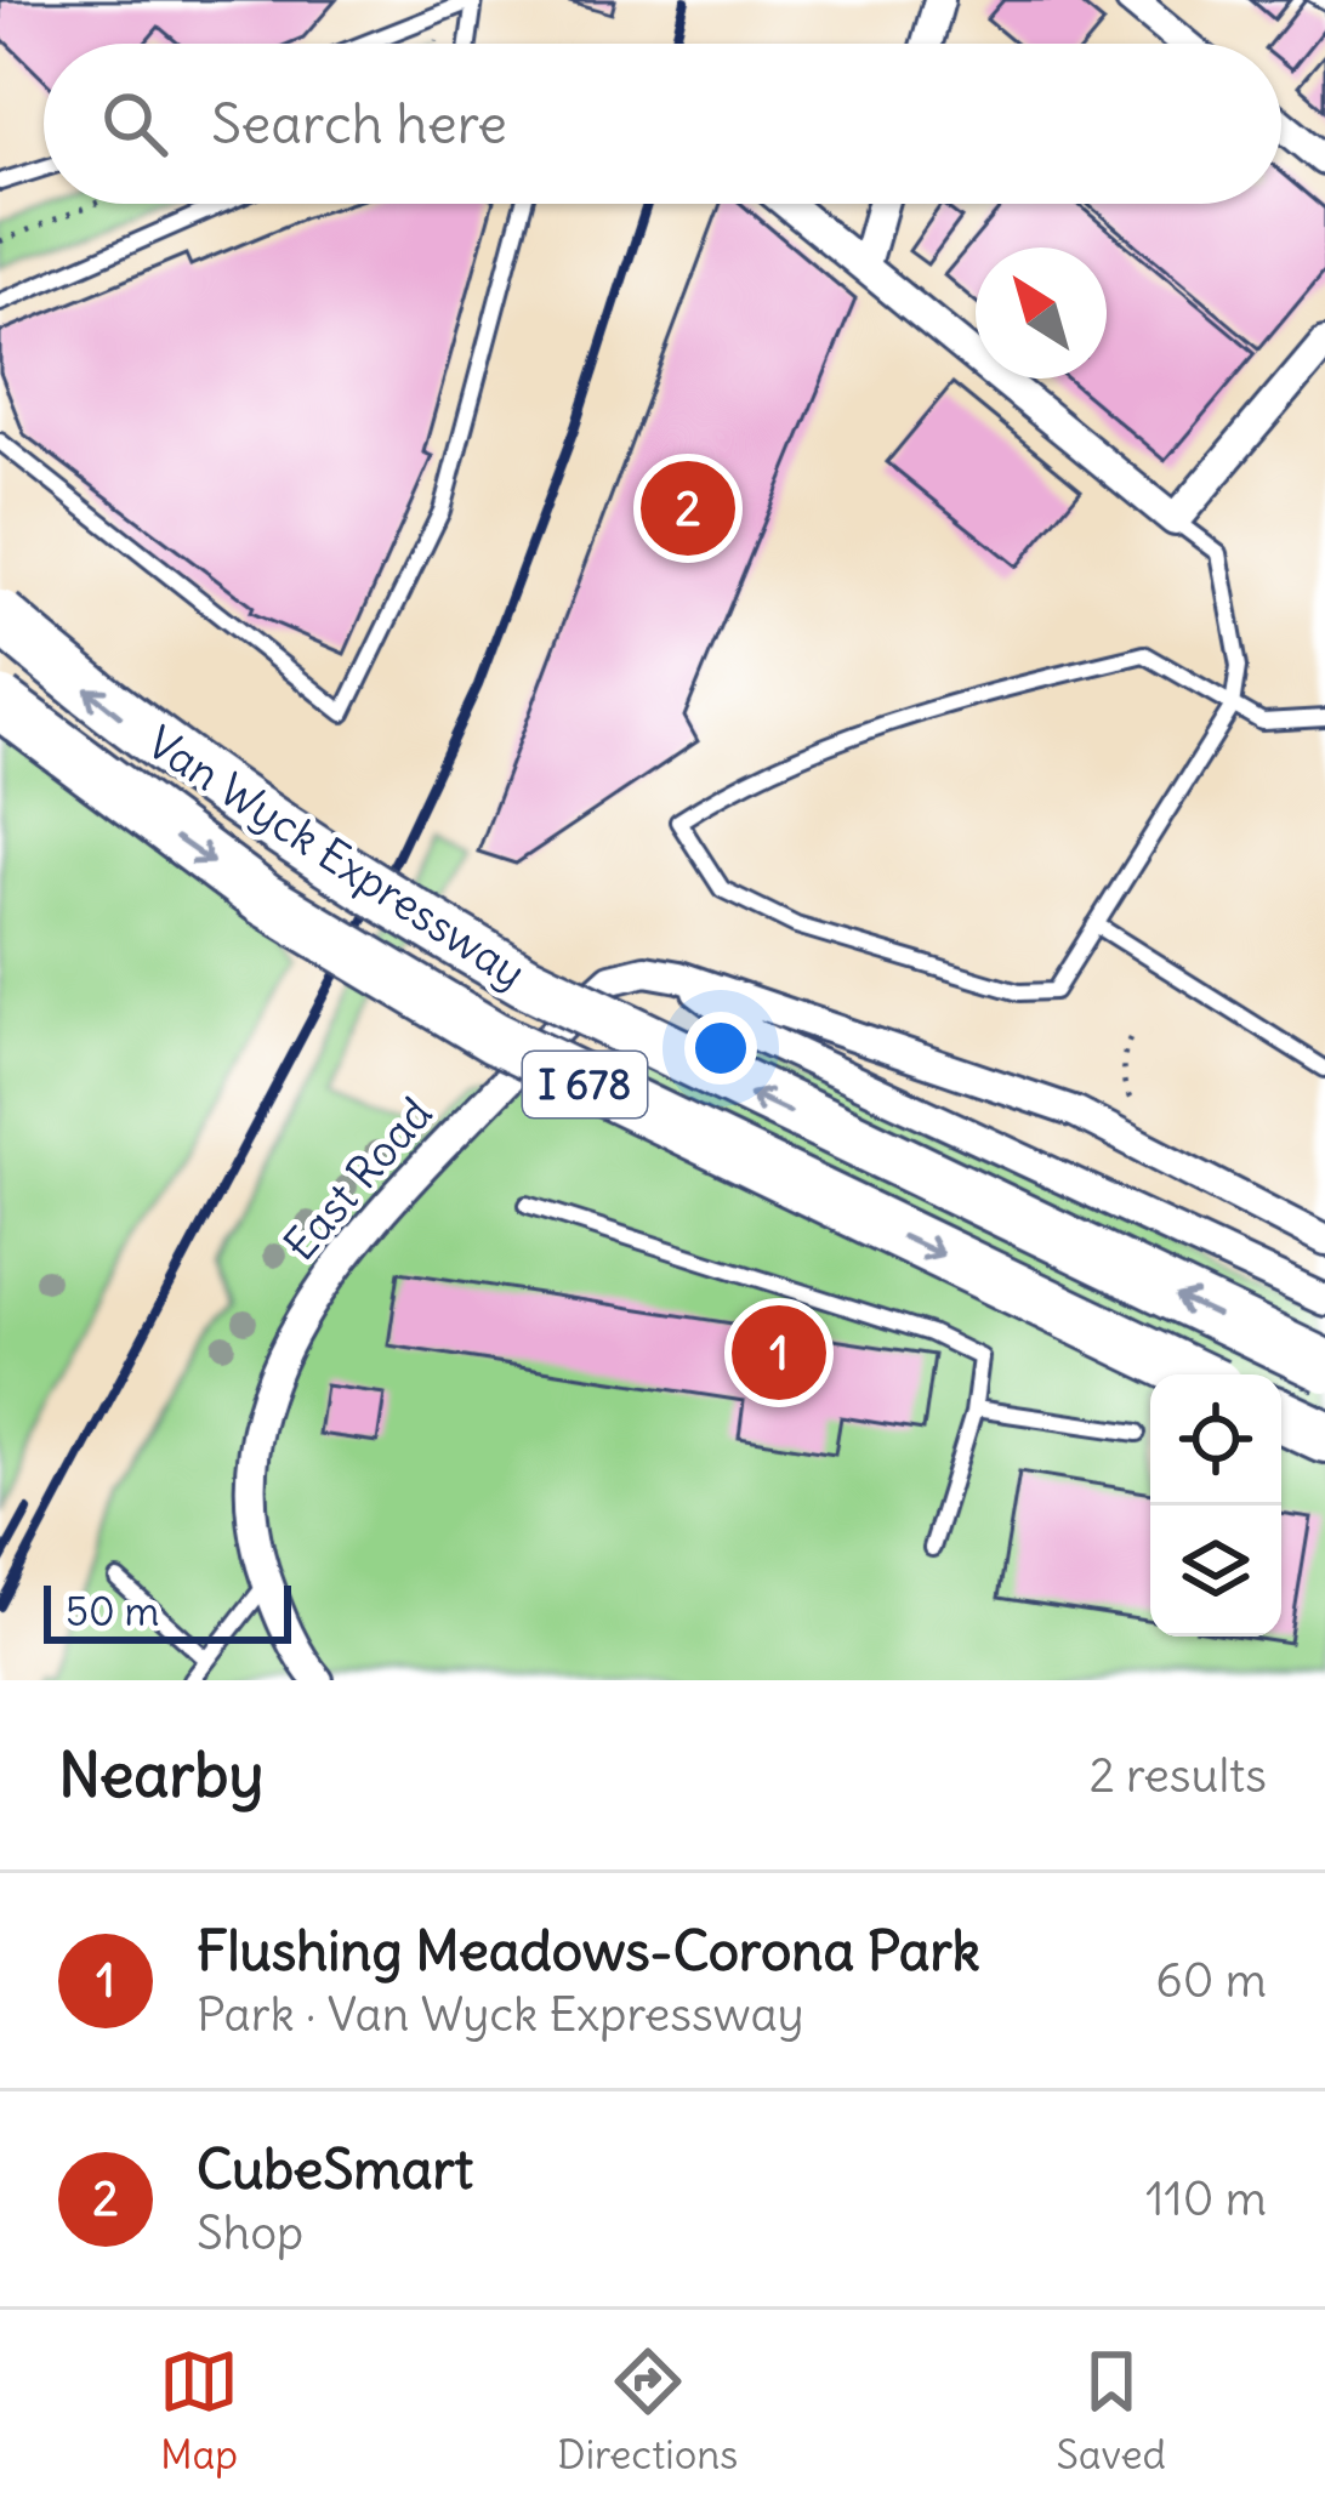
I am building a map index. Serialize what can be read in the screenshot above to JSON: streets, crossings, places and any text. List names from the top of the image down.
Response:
{
  "streets": {
    "highway": ["Van Wyck Expressway", "I 678"],
    "street": ["East Road"]
  },
  "scale_bar": "50 m",
  "north": "top left",
  "page": {
    "search": "Search here",
    "pins": ["2", "1"],
    "scale": "50 m",
    "heading": ["Nearby", "2 results"],
    "list": [
      {
        "mark": "1",
        "name": "Flushing Meadows-Corona Park",
        "note": "Park · Van Wyck Expressway",
        "value": "60 m"
      },
      {
        "mark": "2",
        "name": "CubeSmart",
        "note": "Shop",
        "value": "110 m"
      }
    ],
    "nav": ["Map", "Directions", "Saved"]
  }
}
